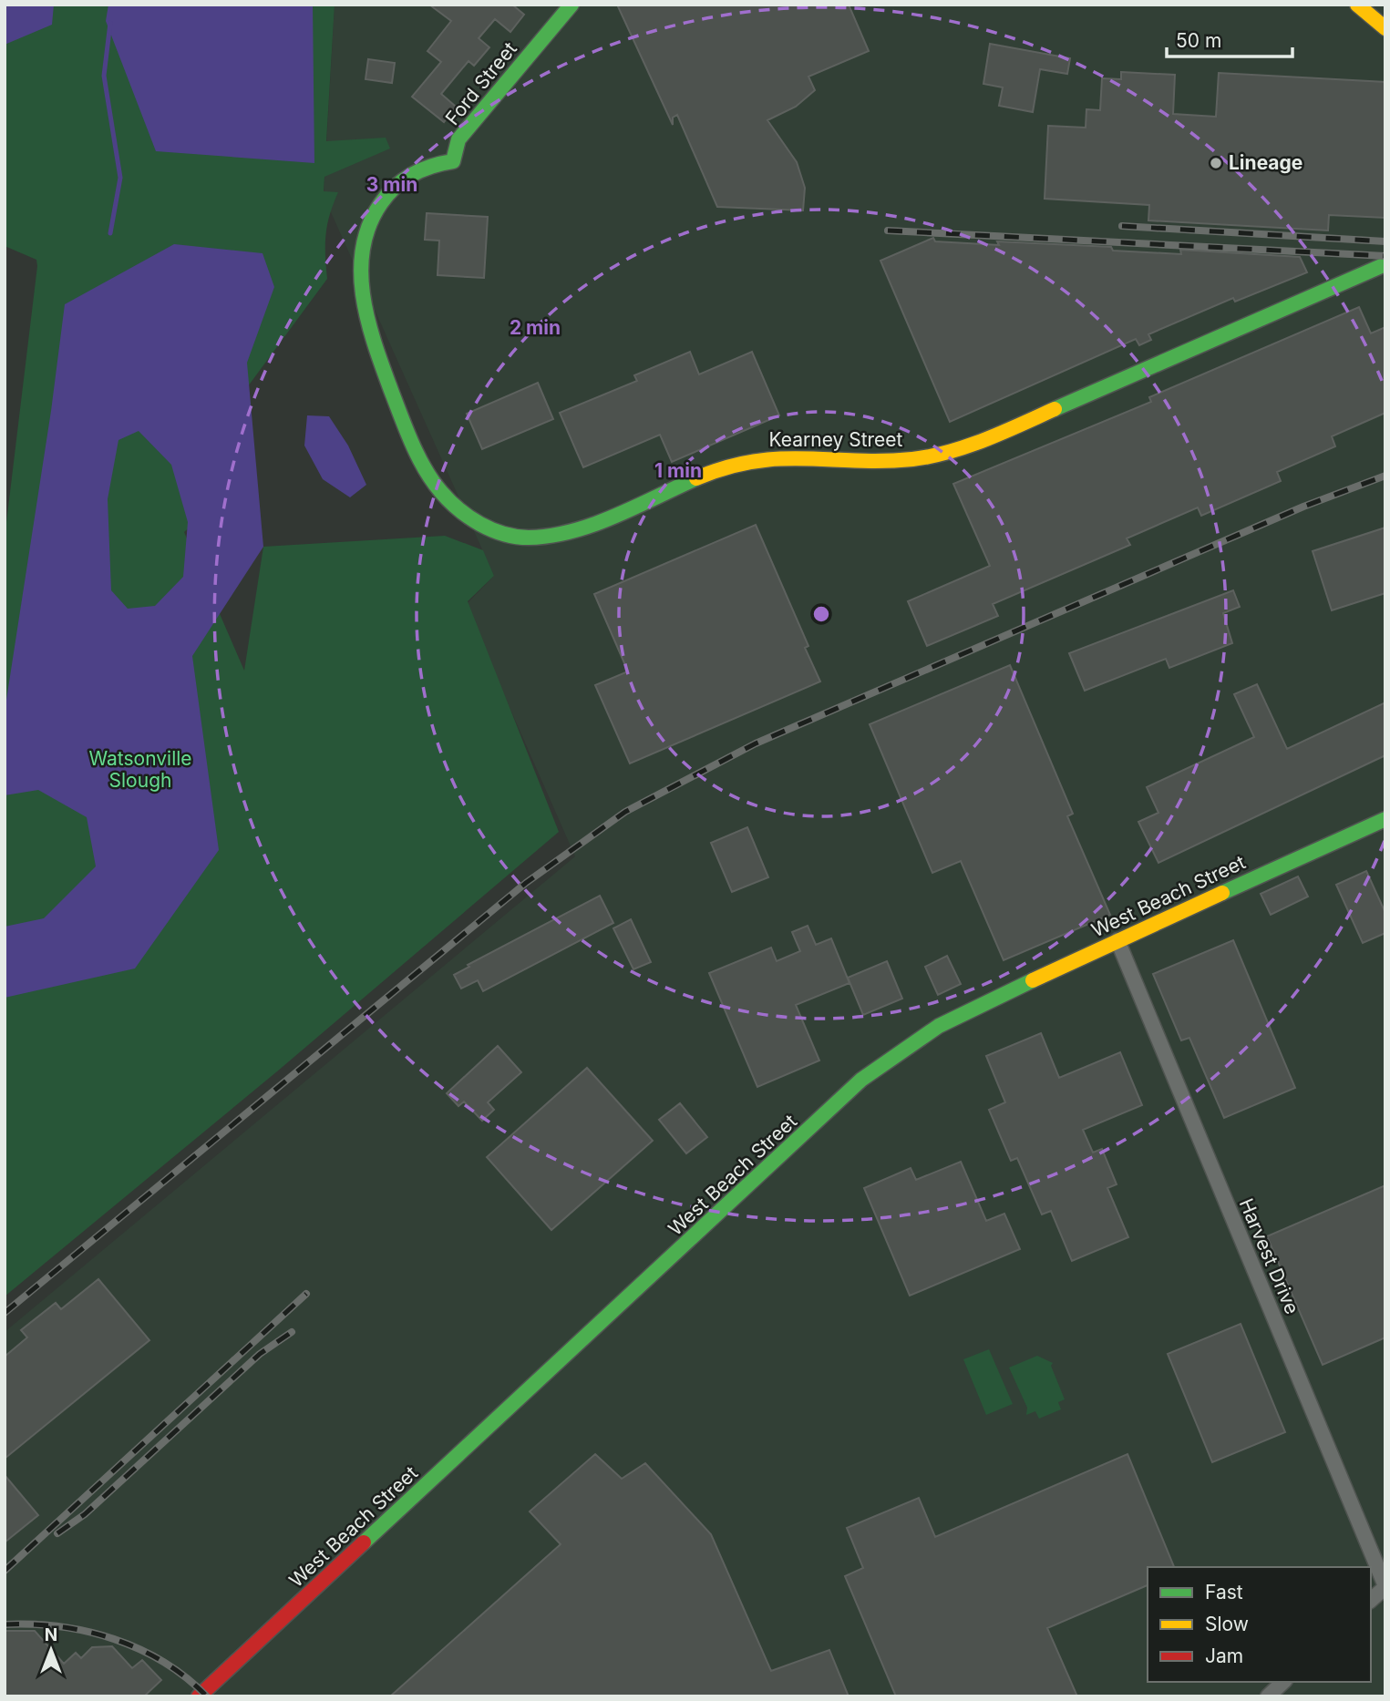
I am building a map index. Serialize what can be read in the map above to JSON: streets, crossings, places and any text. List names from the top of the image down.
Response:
{
  "streets": {
    "street": [
      "Ford Street",
      "Kearney Street",
      "West Beach Street",
      "Harvest Drive"
    ]
  },
  "crossings": [
    ["Ford Street", "Kearney Street"],
    ["West Beach Street", "Harvest Drive"]
  ],
  "parks": ["Watsonville Slough"],
  "places": ["Lineage"],
  "legend": ["Fast", "Slow", "Jam"],
  "scale_bar": "50 m",
  "north": "top",
  "rings": ["3 min", "2 min", "1 min"]
}
